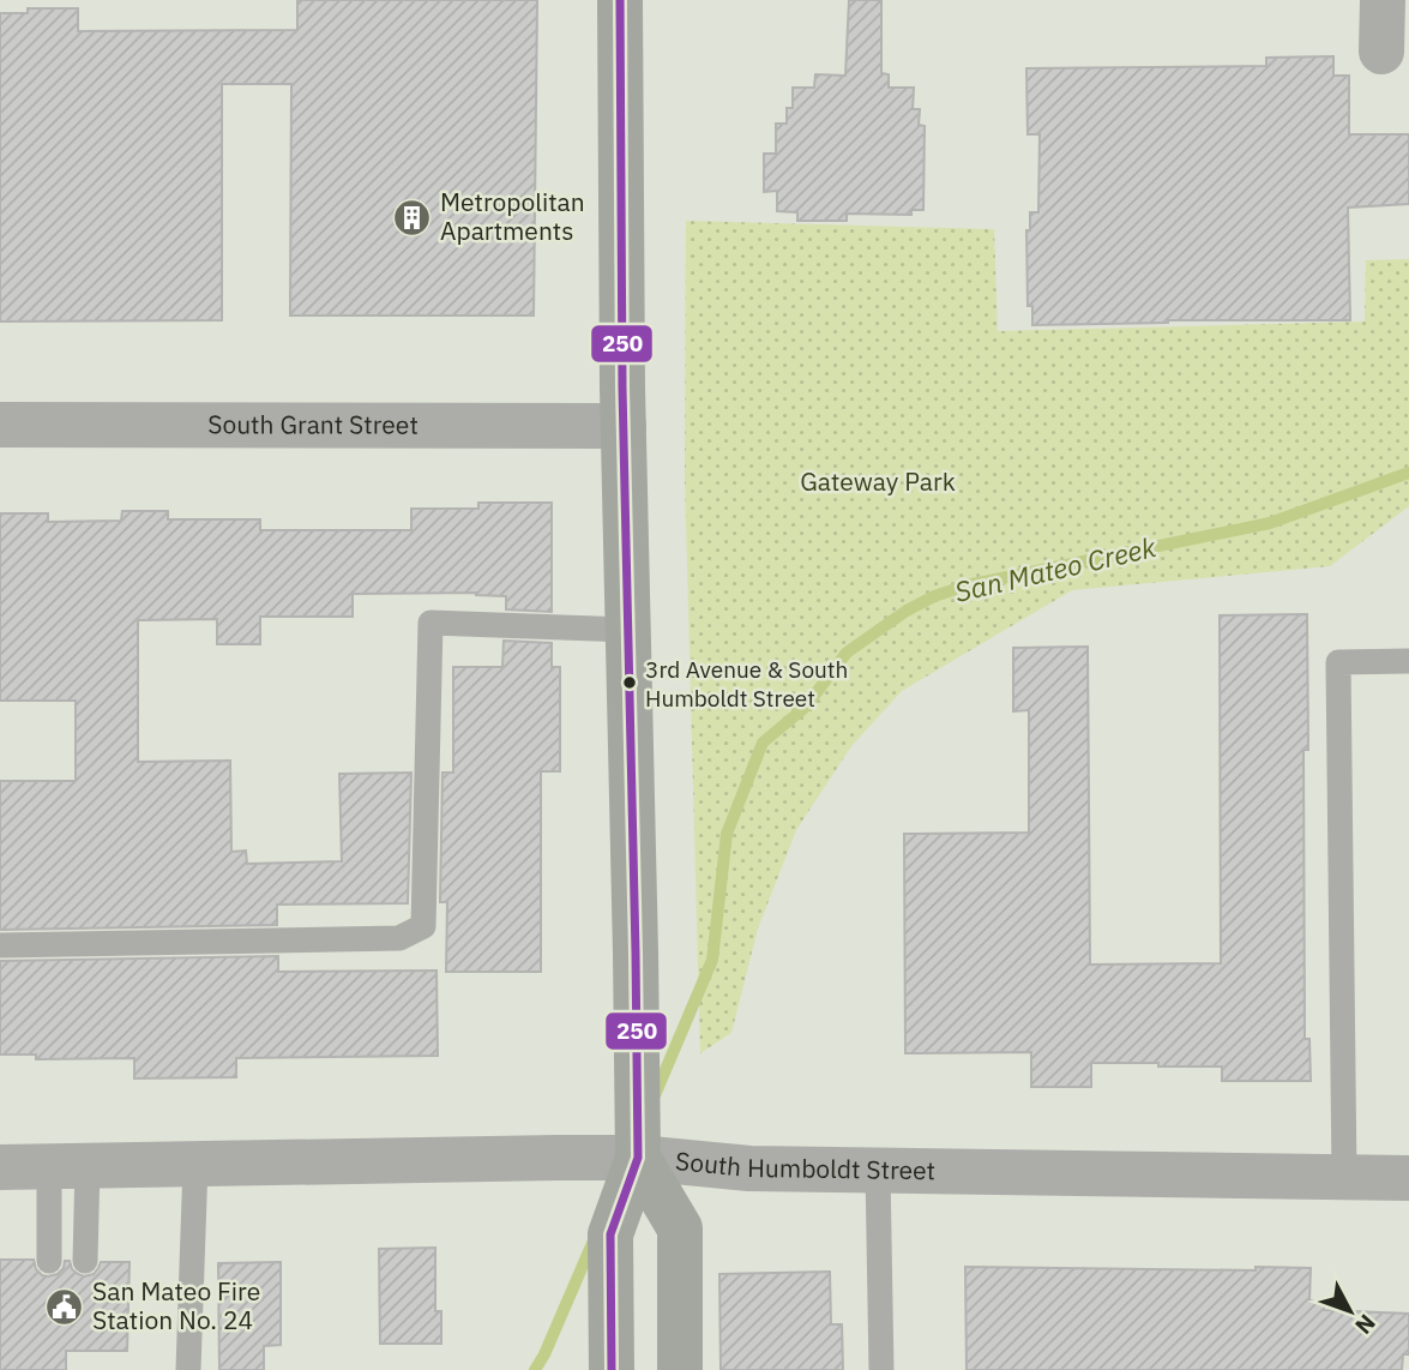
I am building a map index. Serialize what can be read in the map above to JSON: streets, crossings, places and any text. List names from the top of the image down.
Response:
{
  "streets": {
    "street": ["South Grant Street", "South Humboldt Street"]
  },
  "water": ["San Mateo Creek"],
  "parks": ["Gateway Park"],
  "places": {
    "building": ["Metropolitan Apartments"],
    "other": ["3rd Avenue & South Humboldt Street"],
    "public building": ["San Mateo Fire Station No. 24"]
  },
  "lines": ["transit line 250"],
  "north": "bottom right"
}
